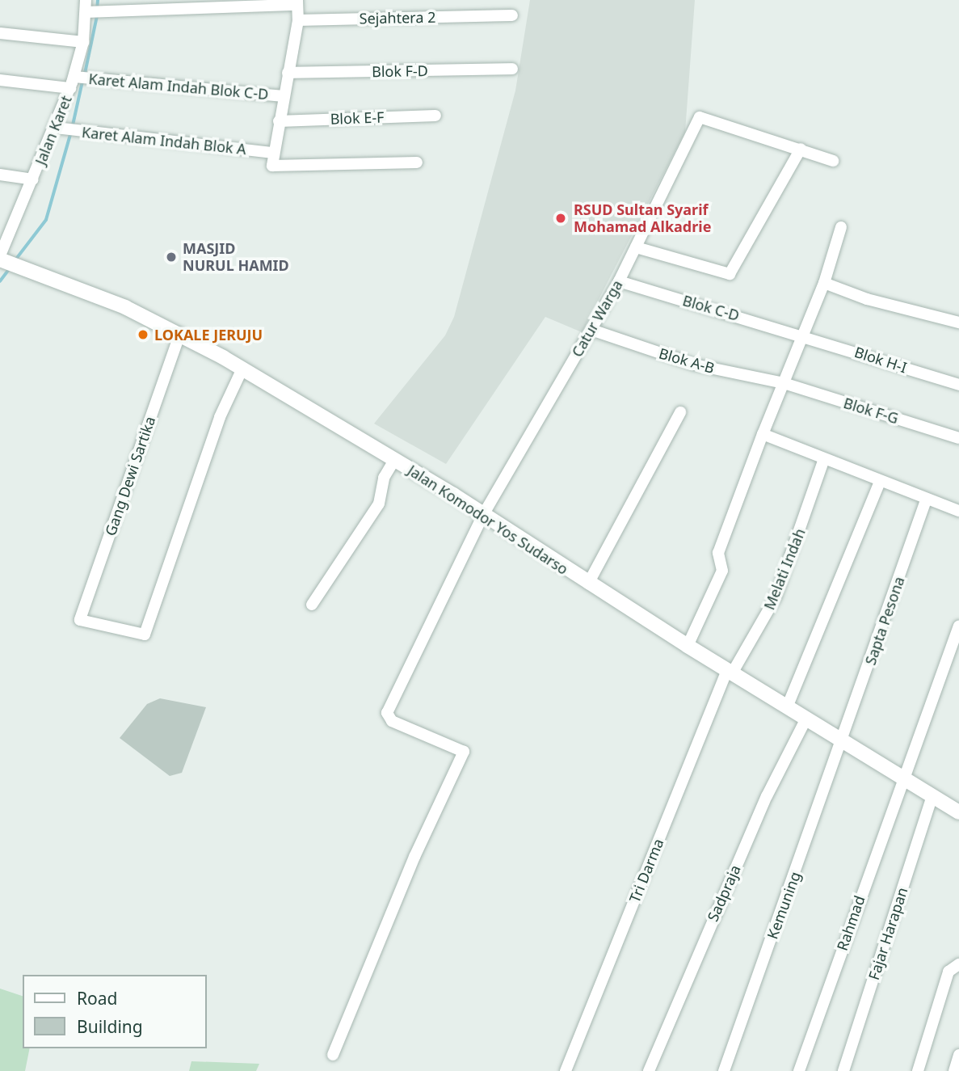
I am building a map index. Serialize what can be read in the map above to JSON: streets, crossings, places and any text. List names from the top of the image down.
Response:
{
  "streets": {
    "street": [
      "Sejahtera 2",
      "Blok F-D",
      "Karet Alam Indah Blok C-D",
      "Blok E-F",
      "Jalan Karet",
      "Karet Alam Indah Blok A",
      "Blok C-D",
      "Catur Warga",
      "Blok H-I",
      "Blok A-B",
      "Blok F-G",
      "Gang Dewi Sartika",
      "Jalan Komodor Yos Sudarso",
      "Melati Indah",
      "Sapta Pesona",
      "Tri Darma",
      "Sadpraja",
      "Kemuning",
      "Rahmad",
      "Fajar Harapan"
    ]
  },
  "crossings": [
    ["Karet Alam Indah Blok C-D", "Jalan Karet"],
    ["Jalan Karet", "Karet Alam Indah Blok A"],
    ["Blok C-D", "Catur Warga"],
    ["Blok C-D", "Blok H-I"],
    ["Catur Warga", "Blok A-B"],
    ["Catur Warga", "Jalan Komodor Yos Sudarso"],
    ["Blok A-B", "Blok F-G"],
    ["Gang Dewi Sartika", "Jalan Komodor Yos Sudarso"],
    ["Jalan Komodor Yos Sudarso", "Melati Indah"],
    ["Jalan Komodor Yos Sudarso", "Sapta Pesona"],
    ["Jalan Komodor Yos Sudarso", "Tri Darma"],
    ["Jalan Komodor Yos Sudarso", "Sadpraja"],
    ["Jalan Komodor Yos Sudarso", "Kemuning"],
    ["Jalan Komodor Yos Sudarso", "Rahmad"],
    ["Jalan Komodor Yos Sudarso", "Fajar Harapan"],
    ["Melati Indah", "Tri Darma"],
    ["Sapta Pesona", "Kemuning"]
  ],
  "places": ["RSUD Sultan Syarif Mohamad Alkadrie", "MASJID NURUL HAMID", "LOKALE JERUJU"],
  "legend": ["Road", "Building"]
}
